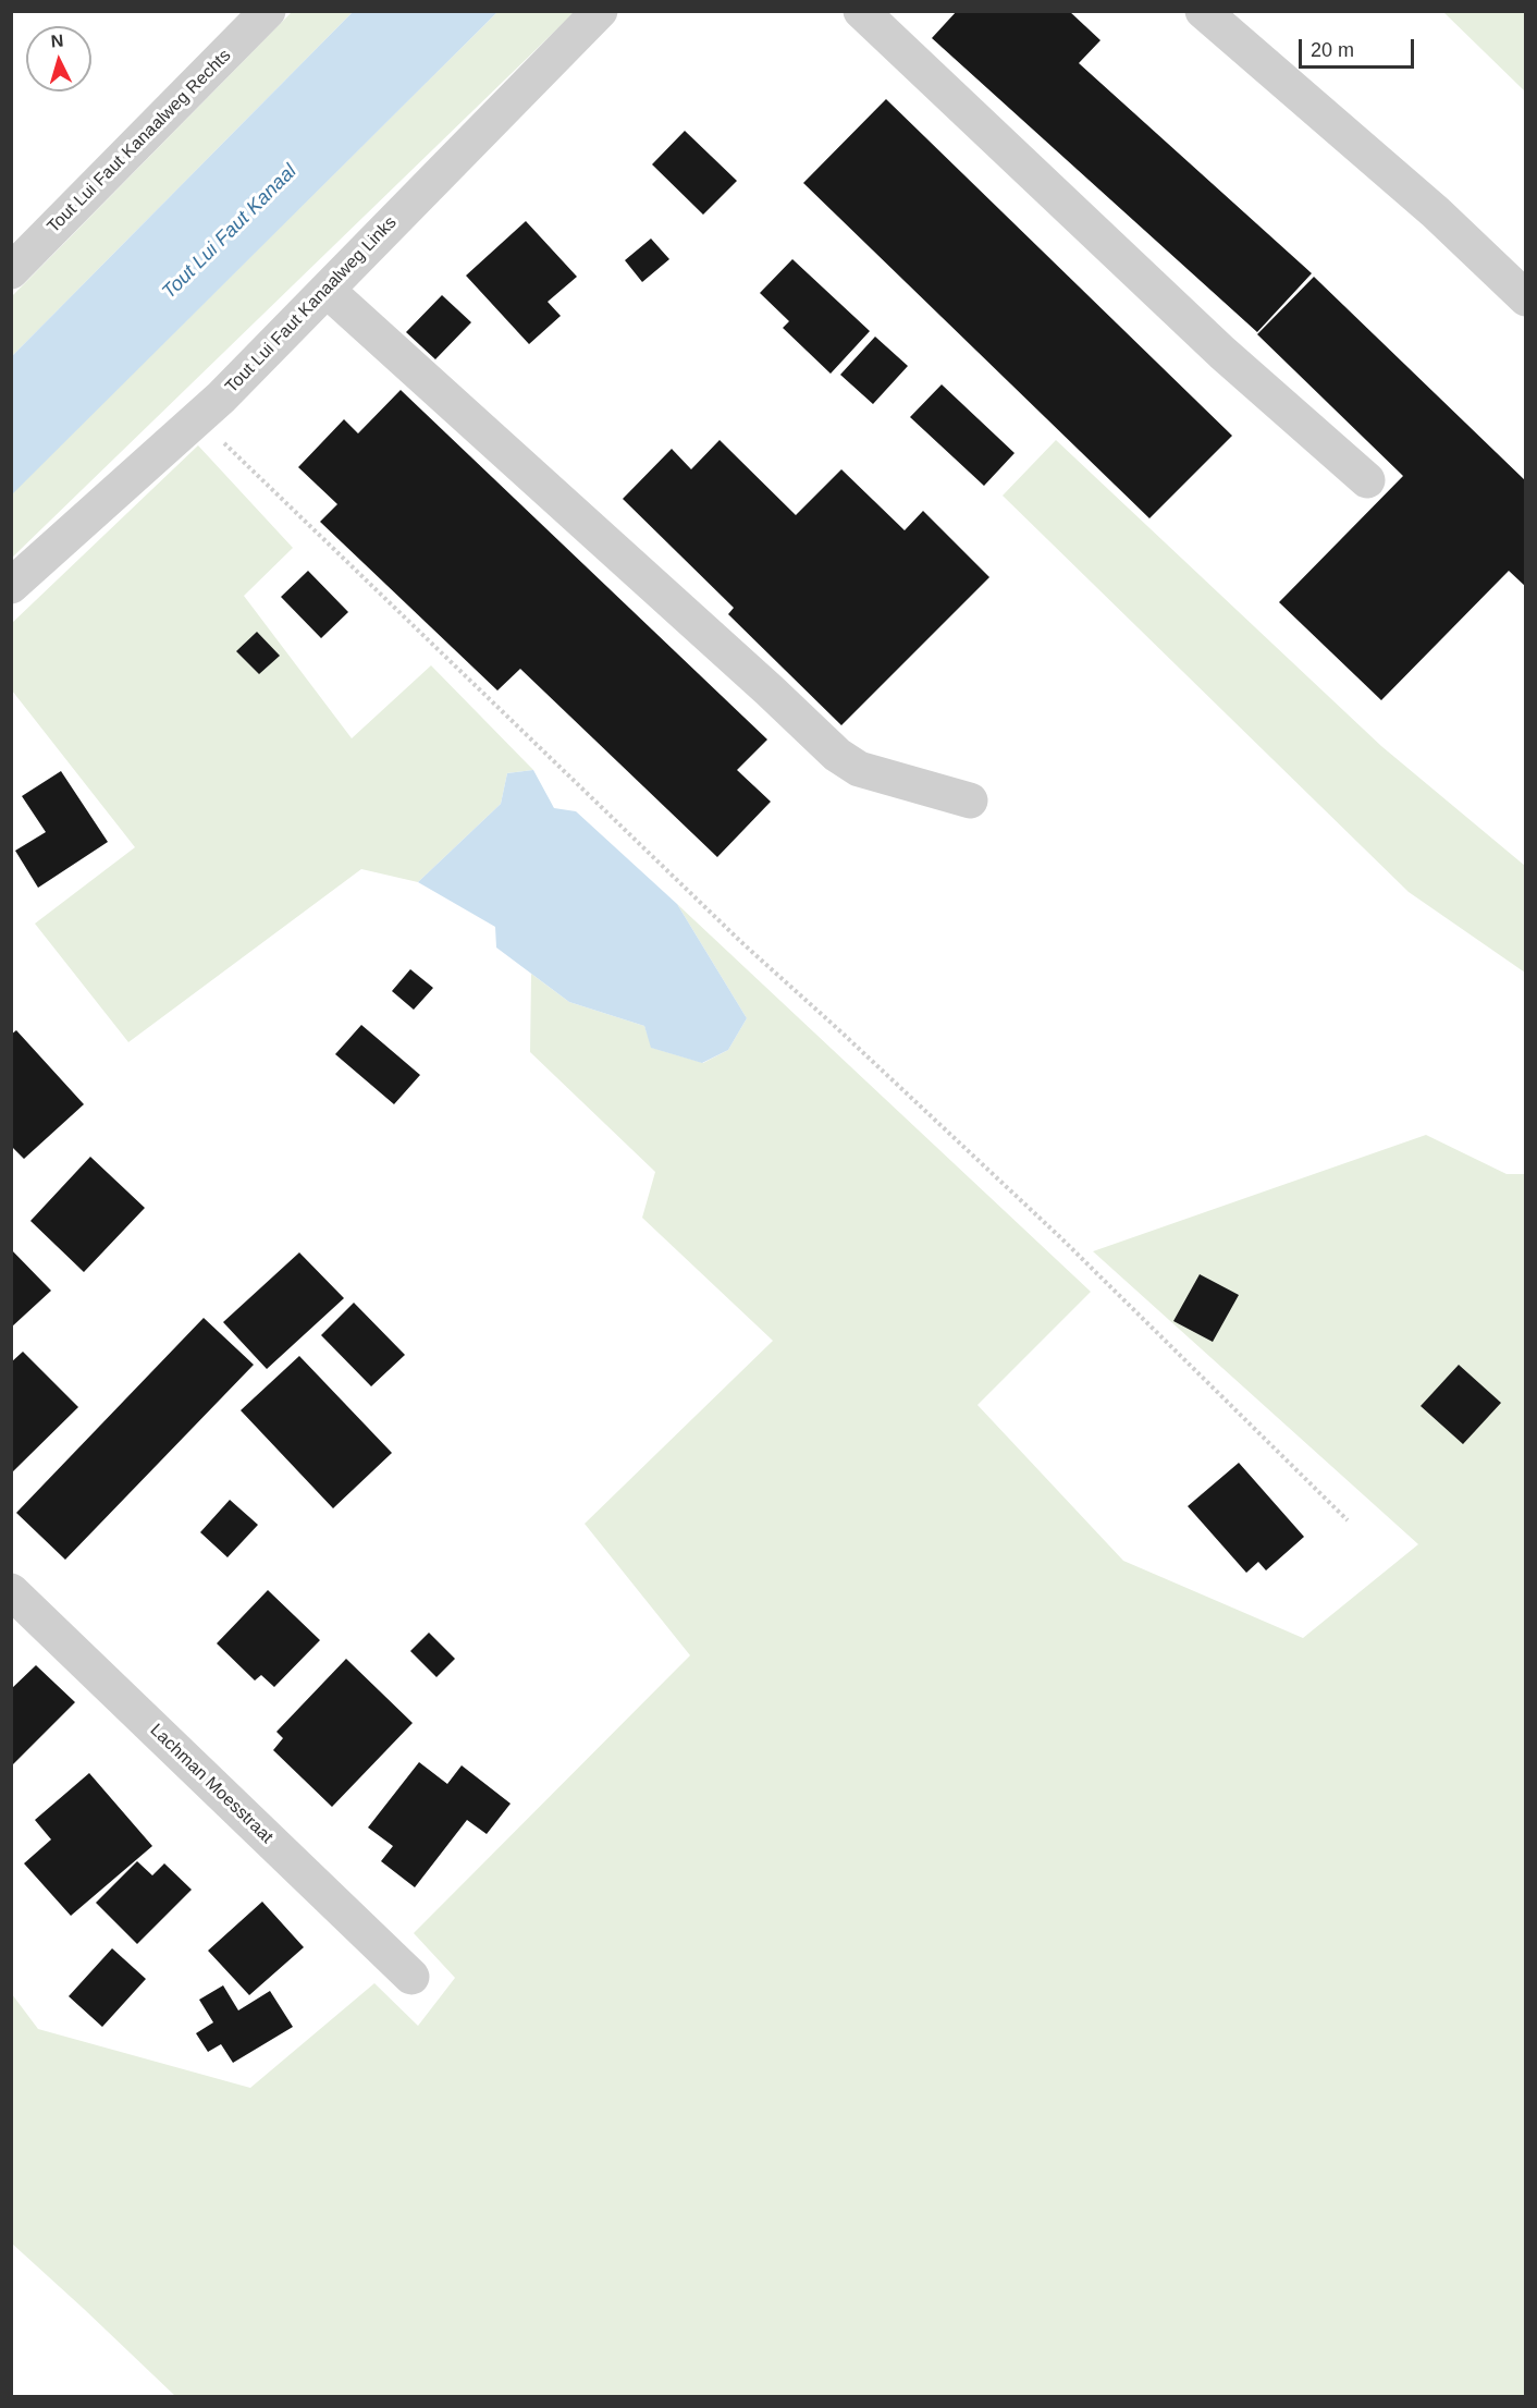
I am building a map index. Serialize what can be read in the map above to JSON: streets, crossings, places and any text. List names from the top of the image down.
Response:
{
  "streets": {
    "street": ["Tout Lui Faut Kanaalweg Rechts", "Tout Lui Faut Kanaalweg Links", "Lachman Moesstraat"]
  },
  "water": ["Tout Lui Faut Kanaal"],
  "scale_bar": "20 m",
  "north": "top"
}
